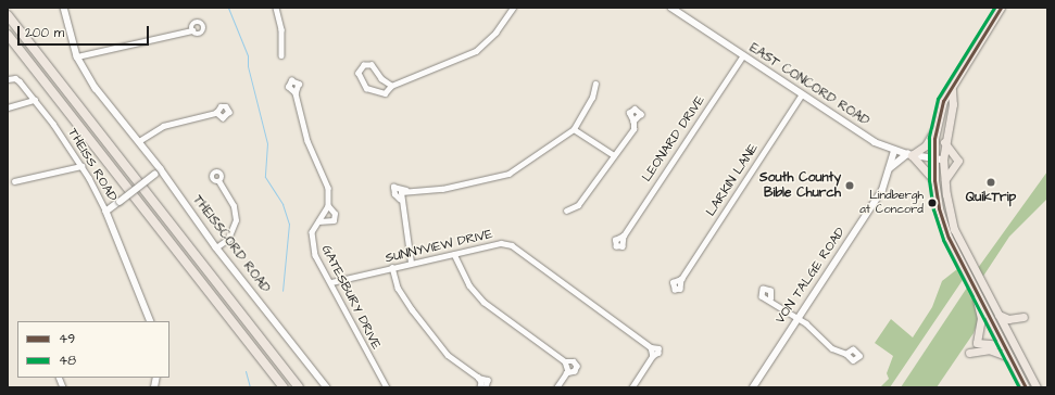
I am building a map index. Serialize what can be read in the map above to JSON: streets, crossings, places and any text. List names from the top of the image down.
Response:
{
  "streets": {
    "street": [
      "EAST CONCORD ROAD",
      "LEONARD DRIVE",
      "THEISS ROAD",
      "LARKIN LANE",
      "THEISSCORD ROAD",
      "SUNNYVIEW DRIVE",
      "VON TALGE ROAD",
      "GATESBURY DRIVE"
    ]
  },
  "crossings": [
    ["EAST CONCORD ROAD", "LEONARD DRIVE"],
    ["EAST CONCORD ROAD", "LARKIN LANE"],
    ["EAST CONCORD ROAD", "VON TALGE ROAD"],
    ["SUNNYVIEW DRIVE", "GATESBURY DRIVE"]
  ],
  "places": ["QuikTrip", "South County Bible Church", "Lindbergh at Concord"],
  "lines": ["transit line 49", "transit line 48"],
  "legend": ["49", "48"],
  "scale_bar": "200 m"
}
